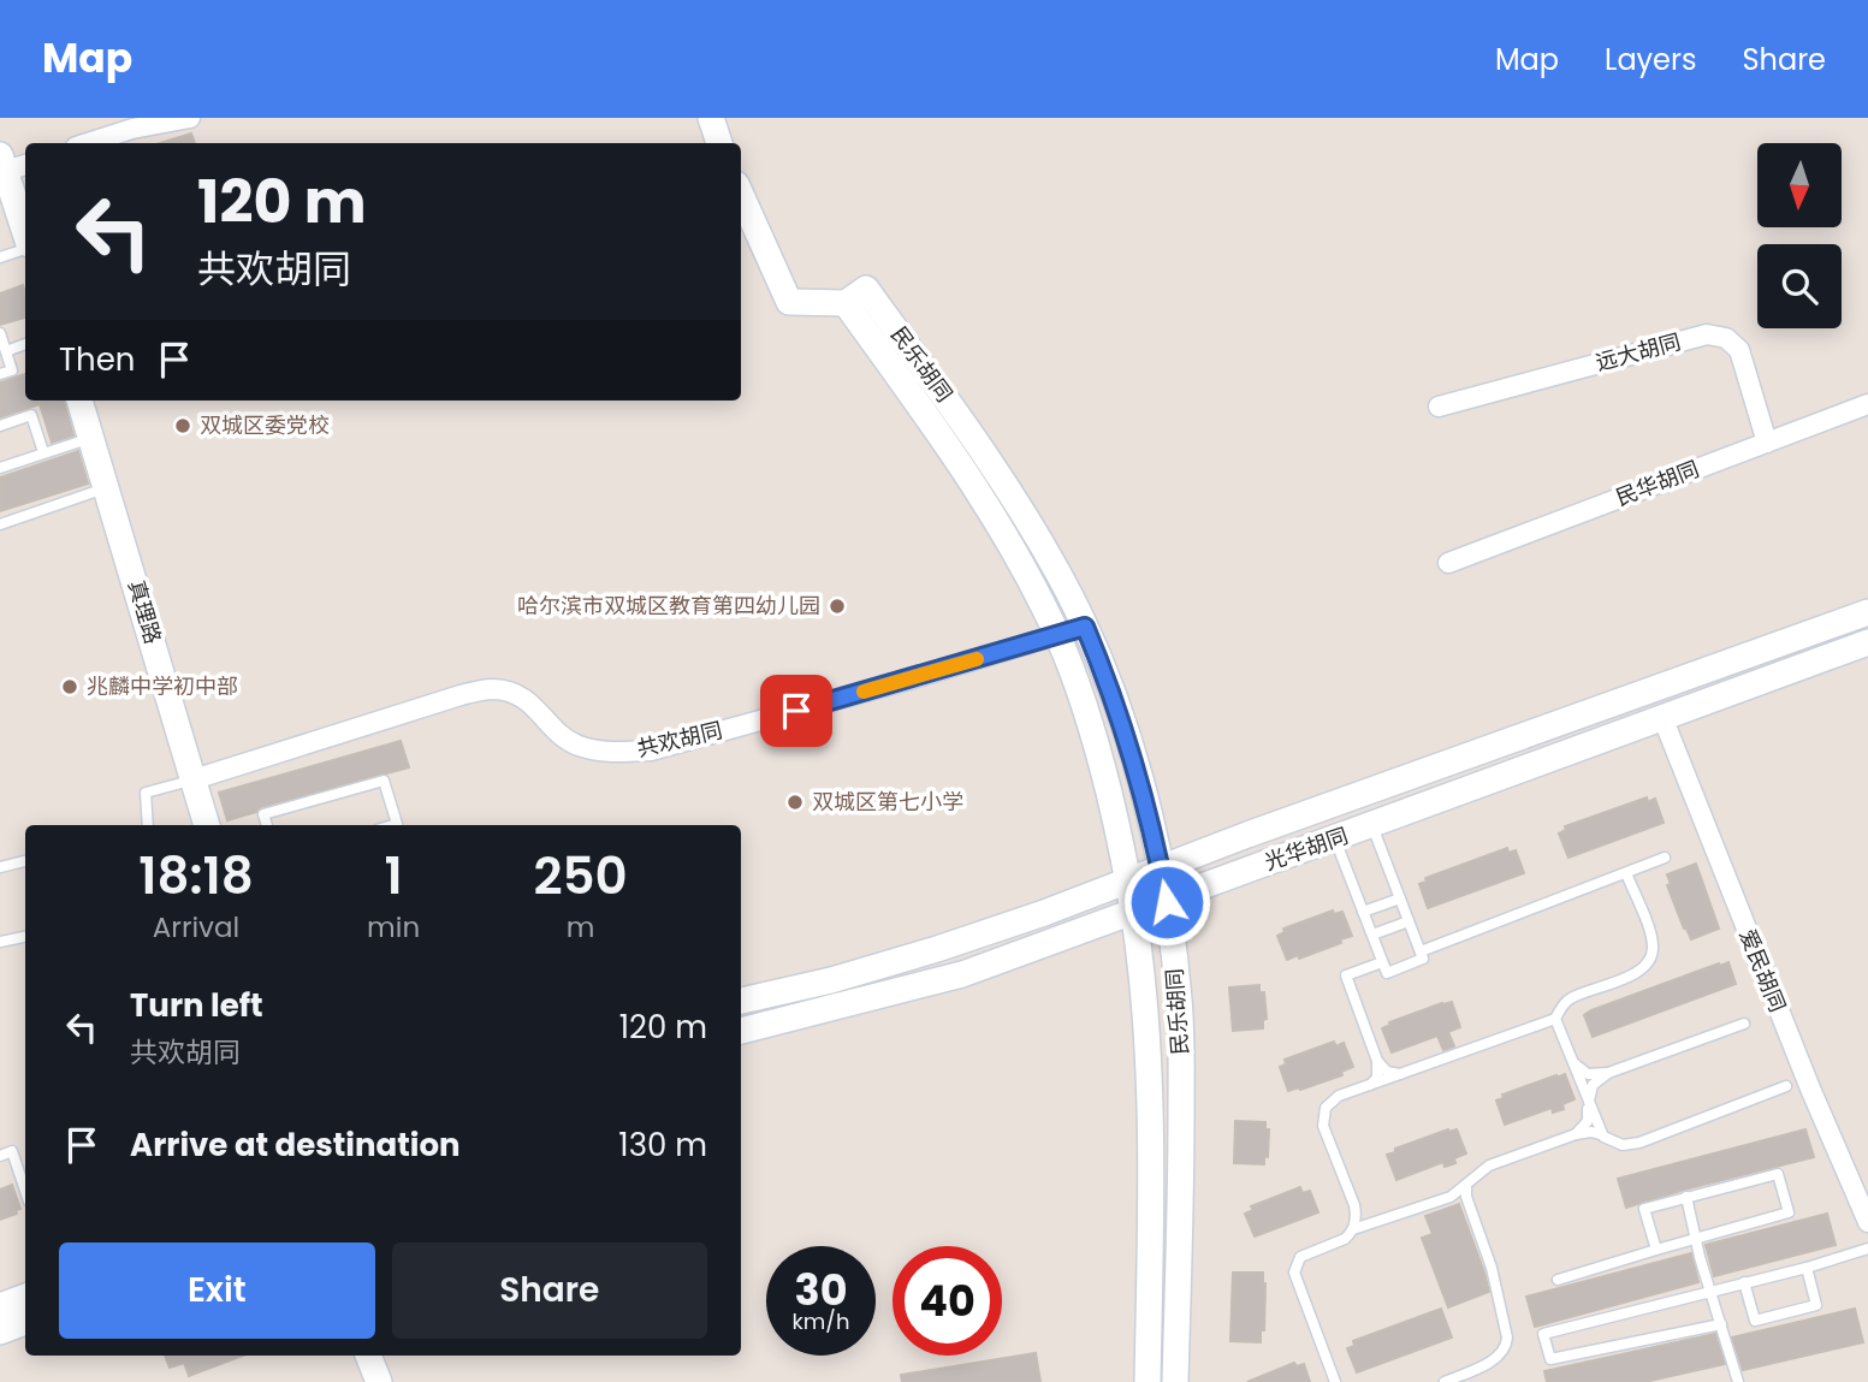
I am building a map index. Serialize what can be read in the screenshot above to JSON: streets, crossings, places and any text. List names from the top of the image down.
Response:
{
  "streets": {
    "street": [
      "远大胡同",
      "民乐胡同",
      "民华胡同",
      "真理路",
      "共欢胡同",
      "光华胡同",
      "爱民胡同"
    ]
  },
  "crossings": [
    ["远大胡同", "民华胡同"],
    ["民乐胡同", "共欢胡同"],
    ["民乐胡同", "光华胡同"],
    ["真理路", "共欢胡同"],
    ["光华胡同", "爱民胡同"]
  ],
  "places": [
    "双城区委党校",
    "哈尔滨市双城区教育第四幼儿园",
    "兆麟中学初中部",
    "双城区第七小学"
  ],
  "north": "bottom",
  "page": {
    "header": "Map",
    "nav": ["Map", "Layers", "Share"],
    "turn": ["120 m", "共欢胡同"],
    "then": "Then",
    "eta": [
      "18:18",
      "Arrival",
      "1",
      "min",
      "250",
      "m"
    ],
    "list": [
      {
        "name": "Turn left",
        "note": "共欢胡同",
        "value": "120 m"
      },
      {
        "name": "Arrive at destination",
        "value": "130 m"
      }
    ],
    "buttons": ["Exit", "Share"],
    "speed": "30 km/h",
    "limit": "40"
  }
}
